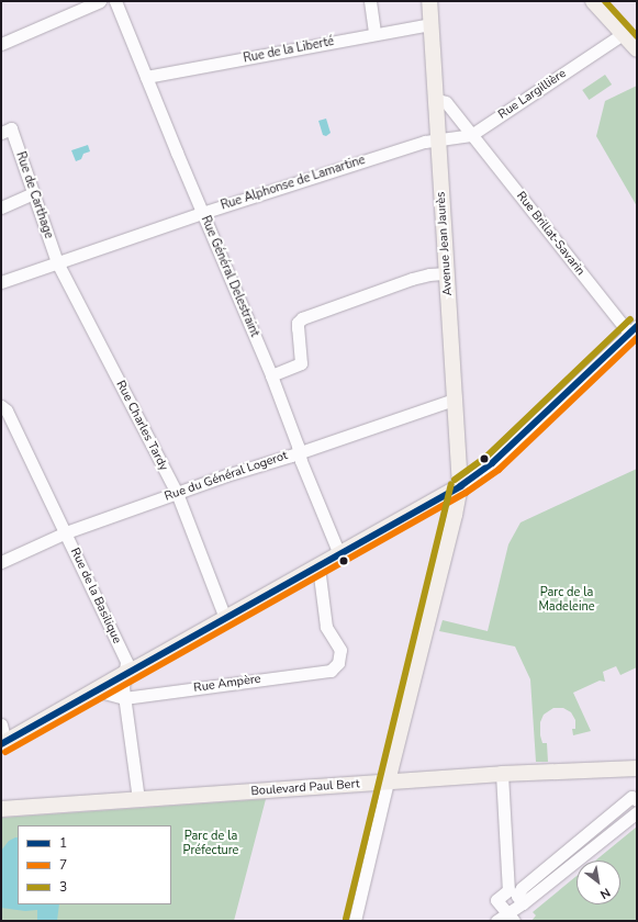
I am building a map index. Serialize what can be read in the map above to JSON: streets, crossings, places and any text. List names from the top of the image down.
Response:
{
  "streets": {
    "main road": ["Avenue Jean Jaurès", "Boulevard Paul Bert"],
    "street": [
      "Rue de la Liberté",
      "Rue Largillière",
      "Rue Alphonse de Lamartine",
      "Rue de Carthage",
      "Rue Brillat-Savarin",
      "Rue Général Delestraint",
      "Rue Charles Tardy",
      "Rue du Général Logerot",
      "Rue de la Basilique",
      "Rue Ampère"
    ]
  },
  "crossings": [
    ["Rue de la Liberté", "Avenue Jean Jaurès"],
    ["Rue de la Liberté", "Rue Général Delestraint"],
    ["Rue Largillière", "Rue Alphonse de Lamartine"],
    ["Rue Largillière", "Rue Brillat-Savarin"],
    ["Rue Largillière", "Avenue Jean Jaurès"],
    ["Rue Alphonse de Lamartine", "Rue de Carthage"],
    ["Rue Alphonse de Lamartine", "Avenue Jean Jaurès"],
    ["Rue Alphonse de Lamartine", "Rue Général Delestraint"],
    ["Rue Alphonse de Lamartine", "Rue Charles Tardy"],
    ["Rue de Carthage", "Rue Charles Tardy"],
    ["Rue Brillat-Savarin", "Avenue Jean Jaurès"],
    ["Avenue Jean Jaurès", "Rue du Général Logerot"],
    ["Avenue Jean Jaurès", "Boulevard Paul Bert"],
    ["Rue Général Delestraint", "Rue du Général Logerot"],
    ["Rue Charles Tardy", "Rue du Général Logerot"],
    ["Rue du Général Logerot", "Rue de la Basilique"],
    ["Rue de la Basilique", "Rue Ampère"],
    ["Rue de la Basilique", "Boulevard Paul Bert"]
  ],
  "parks": ["Parc de la Madeleine", "Parc de la Préfecture"],
  "lines": ["transit line 3", "transit line 1", "transit line 7"],
  "legend": ["1", "7", "3"],
  "north": "bottom right"
}
